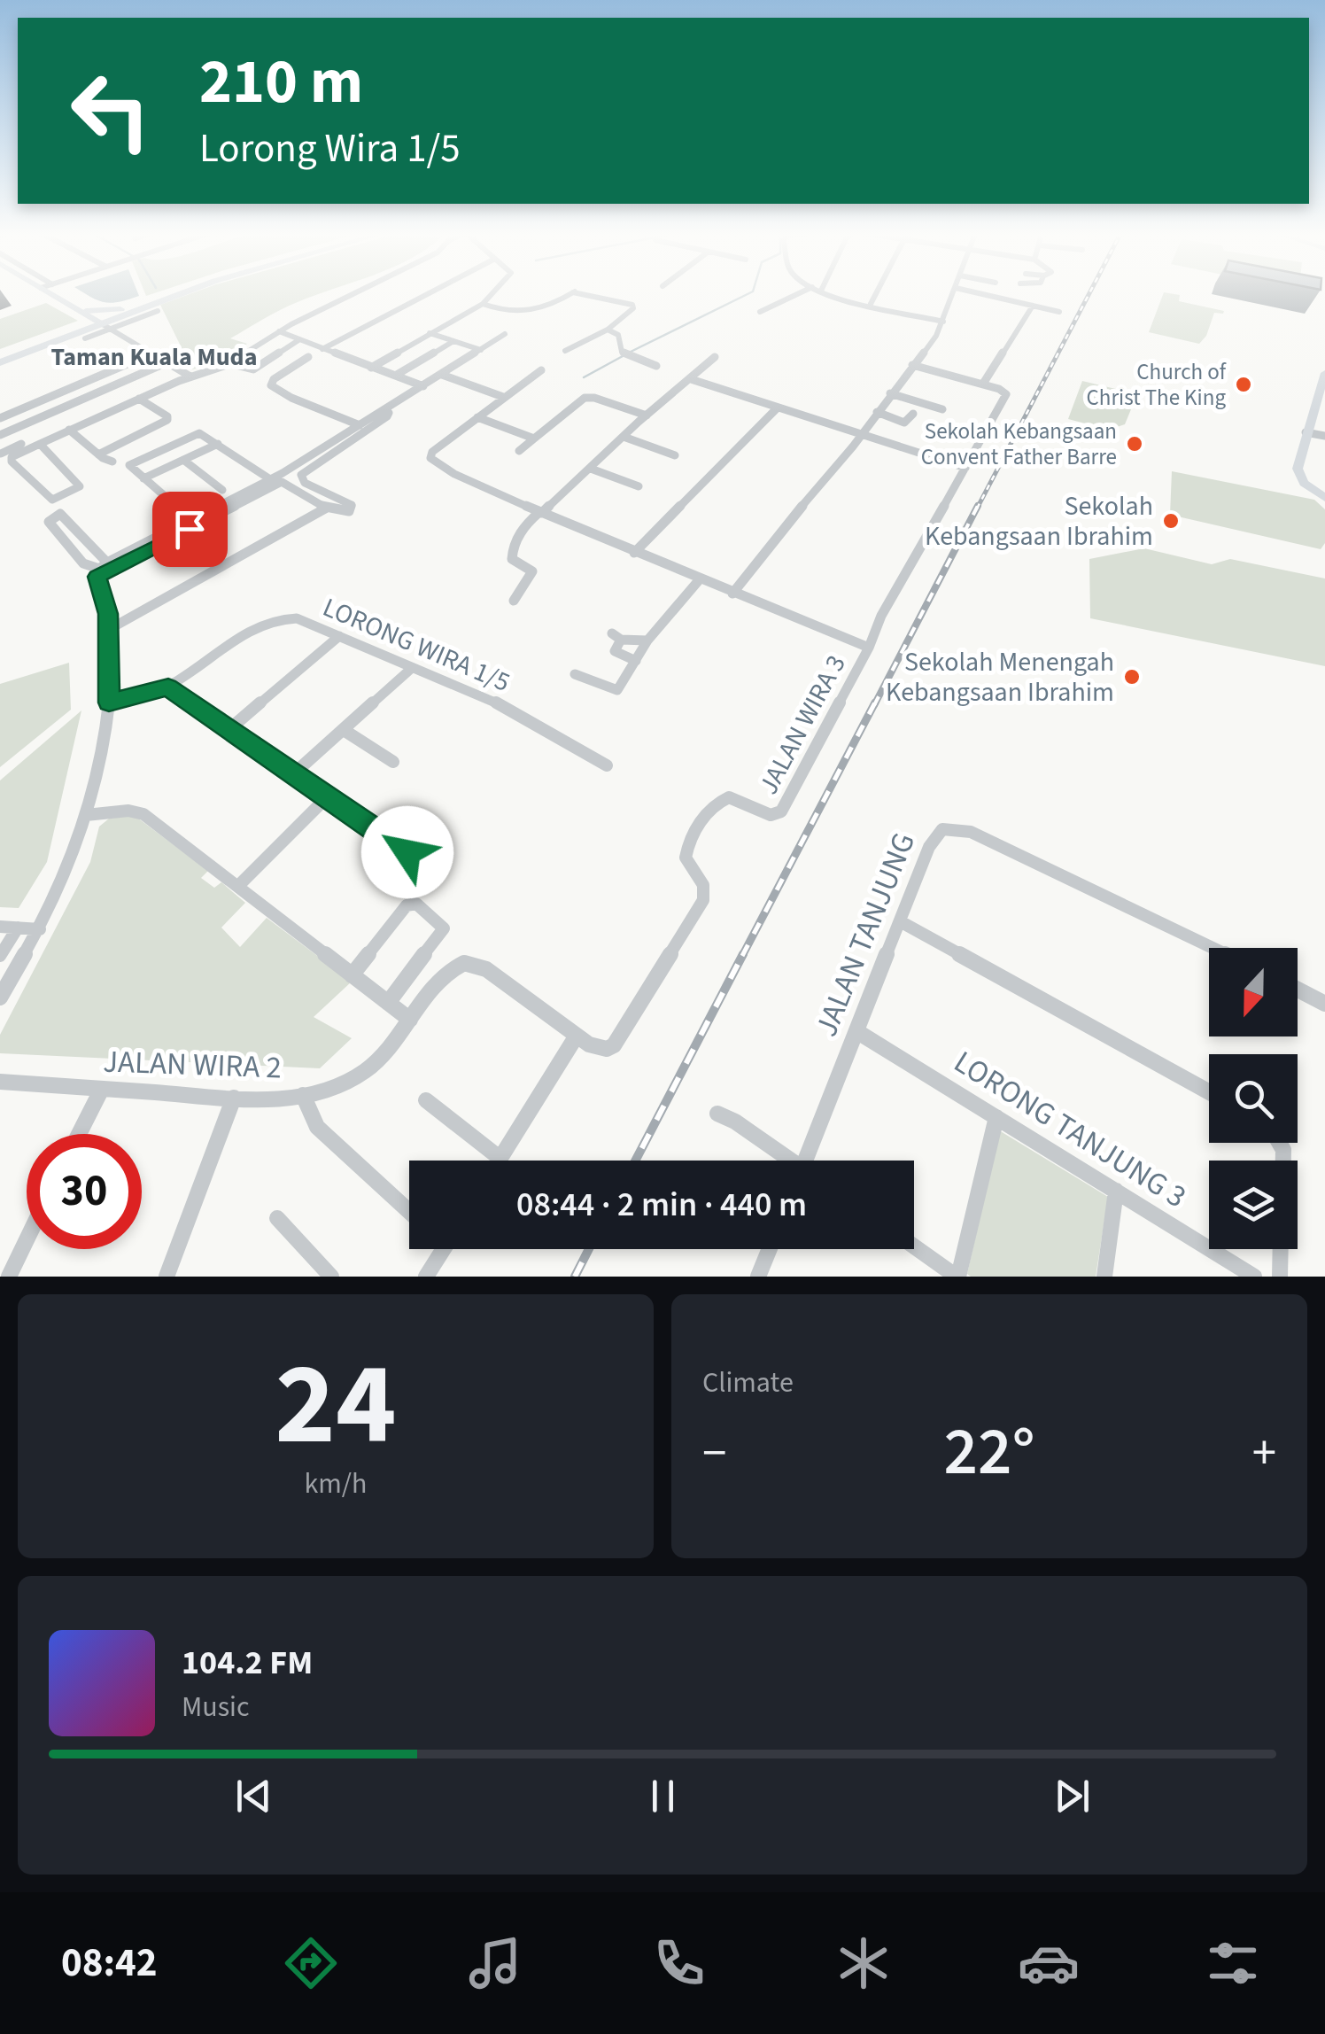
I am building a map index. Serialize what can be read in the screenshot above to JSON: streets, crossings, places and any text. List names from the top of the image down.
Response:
{
  "streets": {
    "street": [
      "LORONG WIRA 1/5",
      "JALAN WIRA 3",
      "JALAN TANJUNG",
      "JALAN WIRA 2",
      "LORONG TANJUNG 3"
    ]
  },
  "crossings": [
    ["JALAN WIRA 3", "JALAN WIRA 2"],
    ["JALAN TANJUNG", "LORONG TANJUNG 3"]
  ],
  "districts": ["Taman Kuala Muda"],
  "places": [
    "Church of Christ The King",
    "Sekolah Kebangsaan Convent Father Barre",
    "Sekolah Kebangsaan Ibrahim",
    "Sekolah Menengah Kebangsaan Ibrahim"
  ],
  "north": "bottom",
  "page": {
    "turn": ["210 m", "Lorong Wira 1/5"],
    "limit": "30",
    "trip": "08:44 · 2 min · 440 m",
    "tile": [
      ["24", "km/h"],
      "Climate"
    ],
    "heat": ["−", "22°", "+"],
    "song": ["104.2 FM", "Music"],
    "tabs": "08:42"
  }
}
